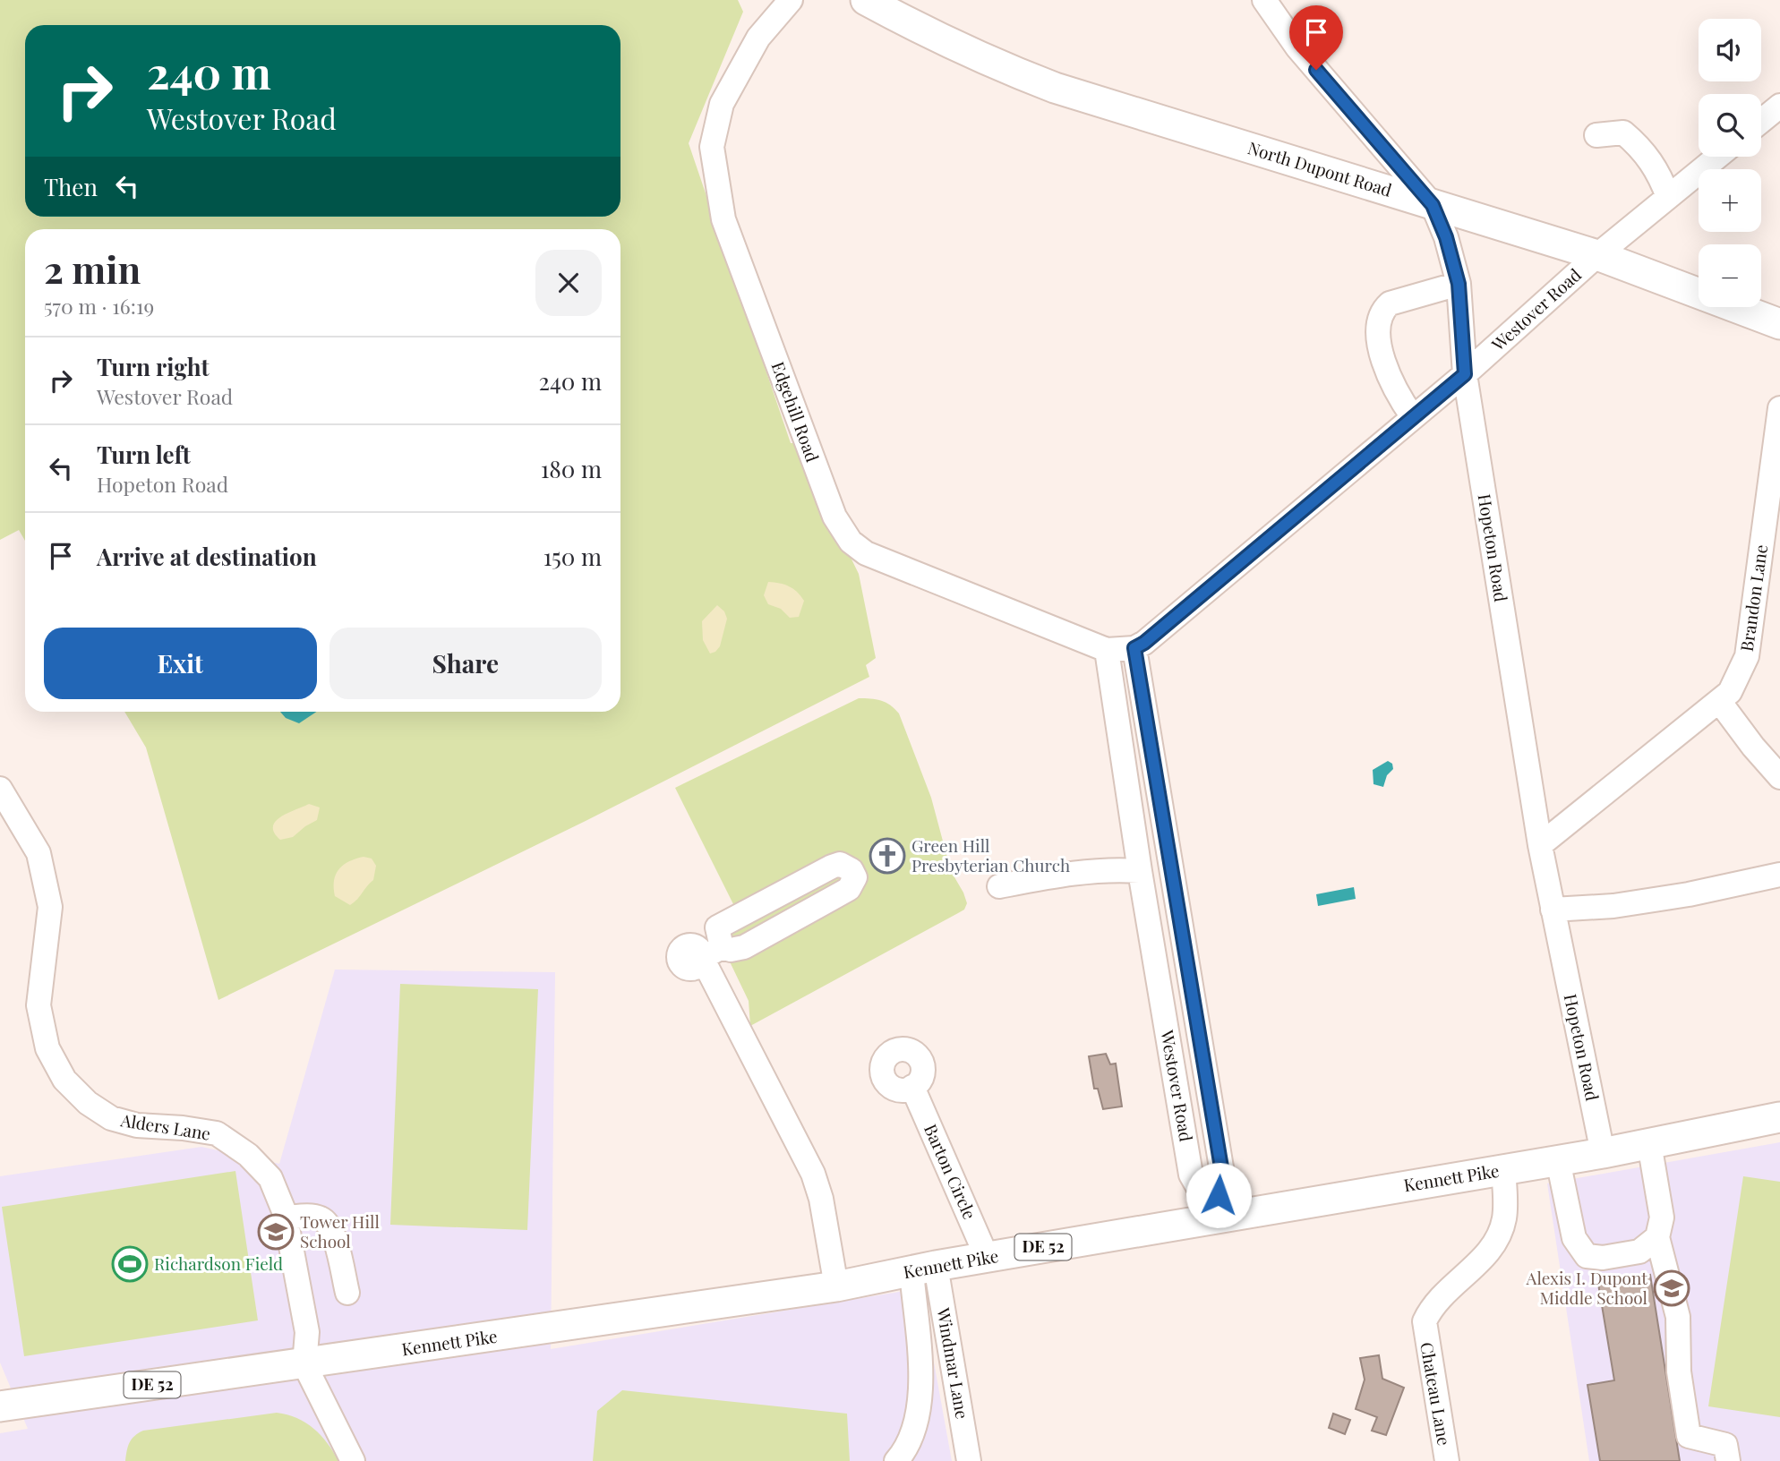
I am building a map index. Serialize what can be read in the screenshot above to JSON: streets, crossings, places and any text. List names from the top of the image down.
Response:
{
  "streets": {
    "main road": ["North Dupont Road", "Kennett Pike", "DE 52"],
    "street": [
      "Westover Road",
      "Edgehill Road",
      "Hopeton Road",
      "Brandon Lane",
      "Alders Lane",
      "Barton Circle",
      "Windmar Lane",
      "Chateau Lane"
    ]
  },
  "crossings": [
    ["North Dupont Road", "Westover Road"],
    ["North Dupont Road", "Hopeton Road"],
    ["Westover Road", "Edgehill Road"],
    ["Westover Road", "Hopeton Road"],
    ["Westover Road", "Kennett Pike"],
    ["Hopeton Road", "Brandon Lane"],
    ["Hopeton Road", "Kennett Pike"],
    ["Alders Lane", "Kennett Pike"],
    ["Alders Lane", "DE 52"],
    ["Barton Circle", "Kennett Pike"],
    ["Kennett Pike", "DE 52"],
    ["Kennett Pike", "Windmar Lane"],
    ["Kennett Pike", "Chateau Lane"]
  ],
  "places": {
    "church": ["Green Hill Presbyterian Church"],
    "school or university": ["Tower Hill School", "Alexis I. Dupont Middle School"],
    "sports": ["Richardson Field"]
  },
  "page": {
    "map_buttons": ["+", "−"],
    "turn": ["240 m", "Westover Road"],
    "then": "Then",
    "heading": ["2 min", "570 m · 16:19"],
    "list": [
      {
        "name": "Turn right",
        "note": "Westover Road",
        "value": "240 m"
      },
      {
        "name": "Turn left",
        "note": "Hopeton Road",
        "value": "180 m"
      },
      {
        "name": "Arrive at destination",
        "value": "150 m"
      }
    ],
    "buttons": ["Exit", "Share"]
  }
}
